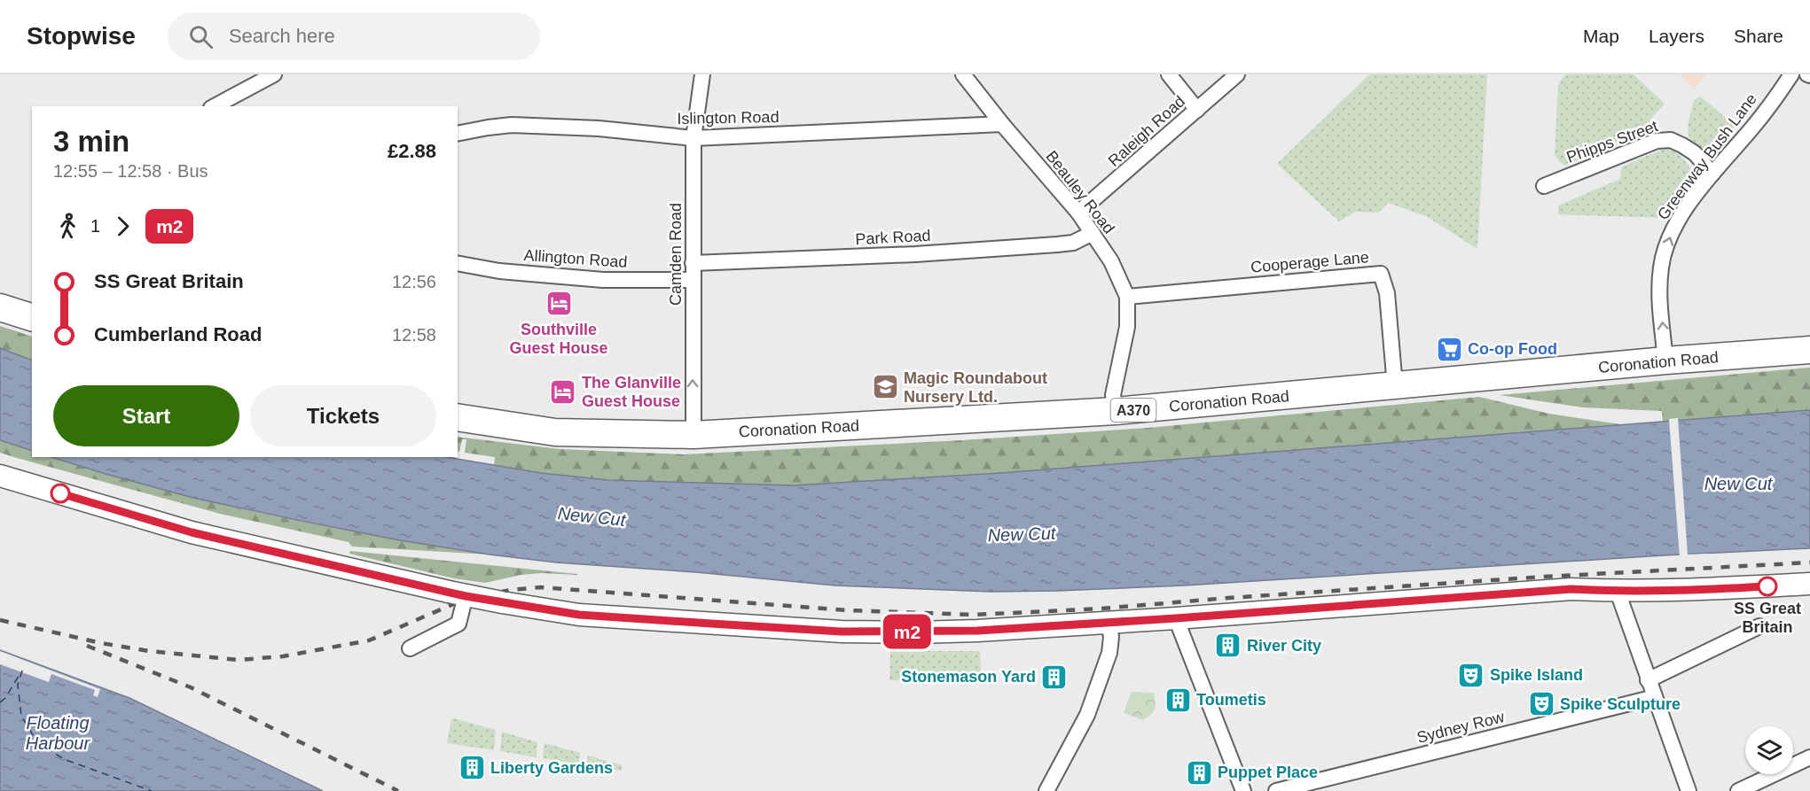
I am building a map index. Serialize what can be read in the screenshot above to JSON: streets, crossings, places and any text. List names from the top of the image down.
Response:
{
  "streets": {
    "highway": ["Coronation Road", "A370"],
    "street": [
      "Islington Road",
      "Raleigh Road",
      "Phipps Street",
      "Greenway Bush Lane",
      "Beauley Road",
      "Park Road",
      "Camden Road",
      "Allington Road",
      "Cooperage Lane",
      "Sydney Row"
    ]
  },
  "crossings": [
    ["Islington Road", "Beauley Road"],
    ["Islington Road", "Camden Road"],
    ["Raleigh Road", "Beauley Road"],
    ["Phipps Street", "Greenway Bush Lane"],
    ["Greenway Bush Lane", "Coronation Road"],
    ["Beauley Road", "Park Road"],
    ["Beauley Road", "Cooperage Lane"],
    ["Beauley Road", "Coronation Road"],
    ["Park Road", "Camden Road"],
    ["Camden Road", "Allington Road"],
    ["Camden Road", "Coronation Road"],
    ["Cooperage Lane", "Coronation Road"]
  ],
  "one_way": ["Greenway Bush Lane", "Camden Road"],
  "water": ["New Cut", "Floating Harbour"],
  "places": {
    "hotel": ["Southville Guest House", "The Glanville Guest House"],
    "supermarket": ["Co-op Food"],
    "school or university": ["Magic Roundabout Nursery Ltd."],
    "other": ["SS Great Britain"],
    "building": [
      "River City",
      "Stonemason Yard",
      "Toumetis",
      "Liberty Gardens",
      "Puppet Place"
    ],
    "theatre": ["Spike Island", "Spike Sculpture"]
  },
  "lines": ["bus line m2"],
  "page": {
    "header": "Stopwise",
    "search": "Search here",
    "nav": ["Map", "Layers", "Share"],
    "on_map": "m2",
    "heading": ["3 min", "12:55 – 12:58 · Bus", "£2.88"],
    "legs": ["1", "m2"],
    "list": [
      {
        "name": "SS Great Britain",
        "value": "12:56"
      },
      {
        "name": "Cumberland Road",
        "value": "12:58"
      }
    ],
    "buttons": ["Start", "Tickets"]
  }
}
